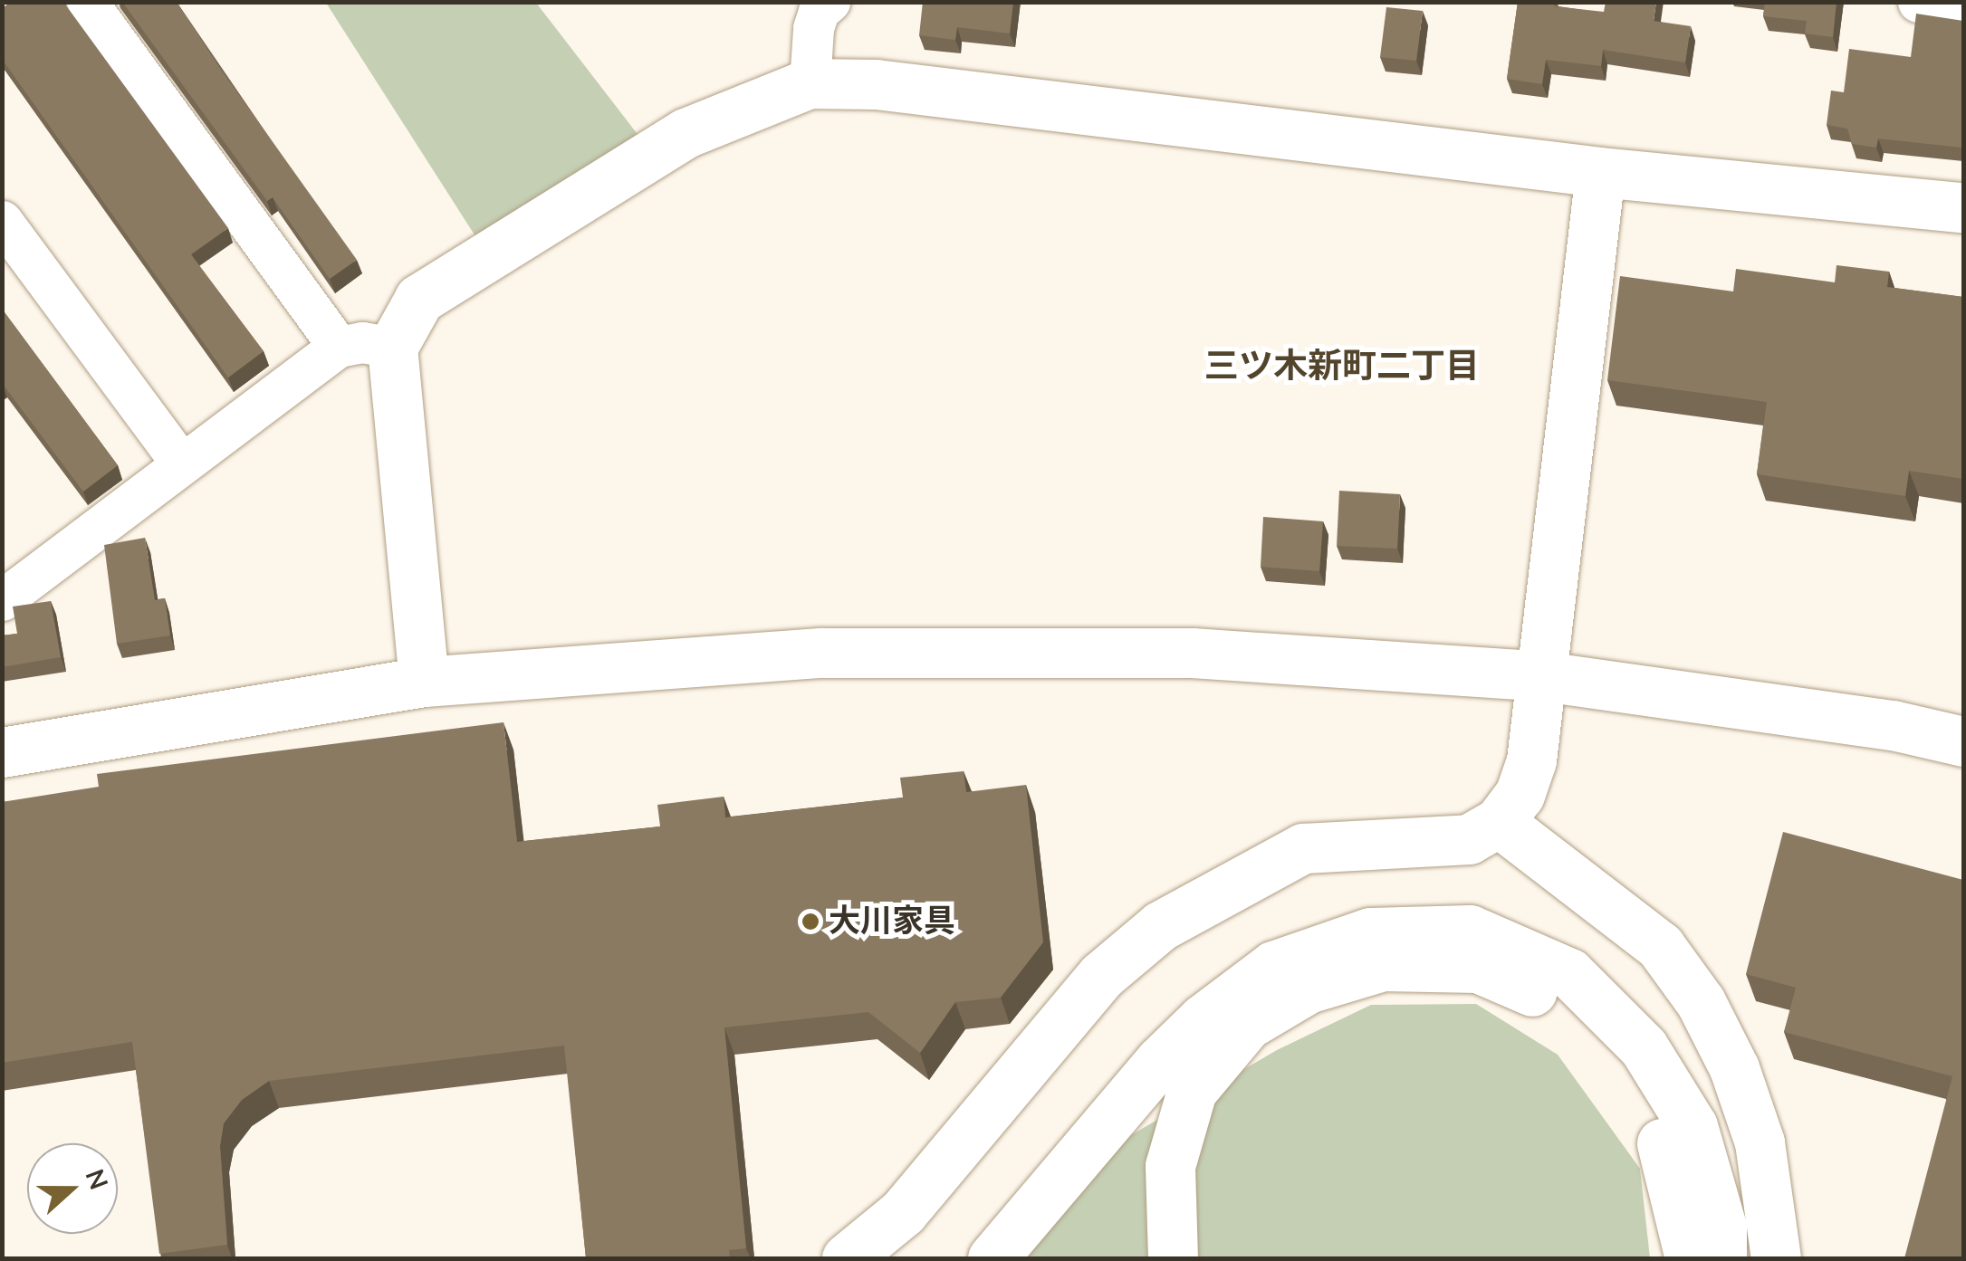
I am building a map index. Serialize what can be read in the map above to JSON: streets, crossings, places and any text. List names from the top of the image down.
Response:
{
  "districts": ["三ツ木新町二丁目"],
  "places": ["大川家具"],
  "north": "right"
}
